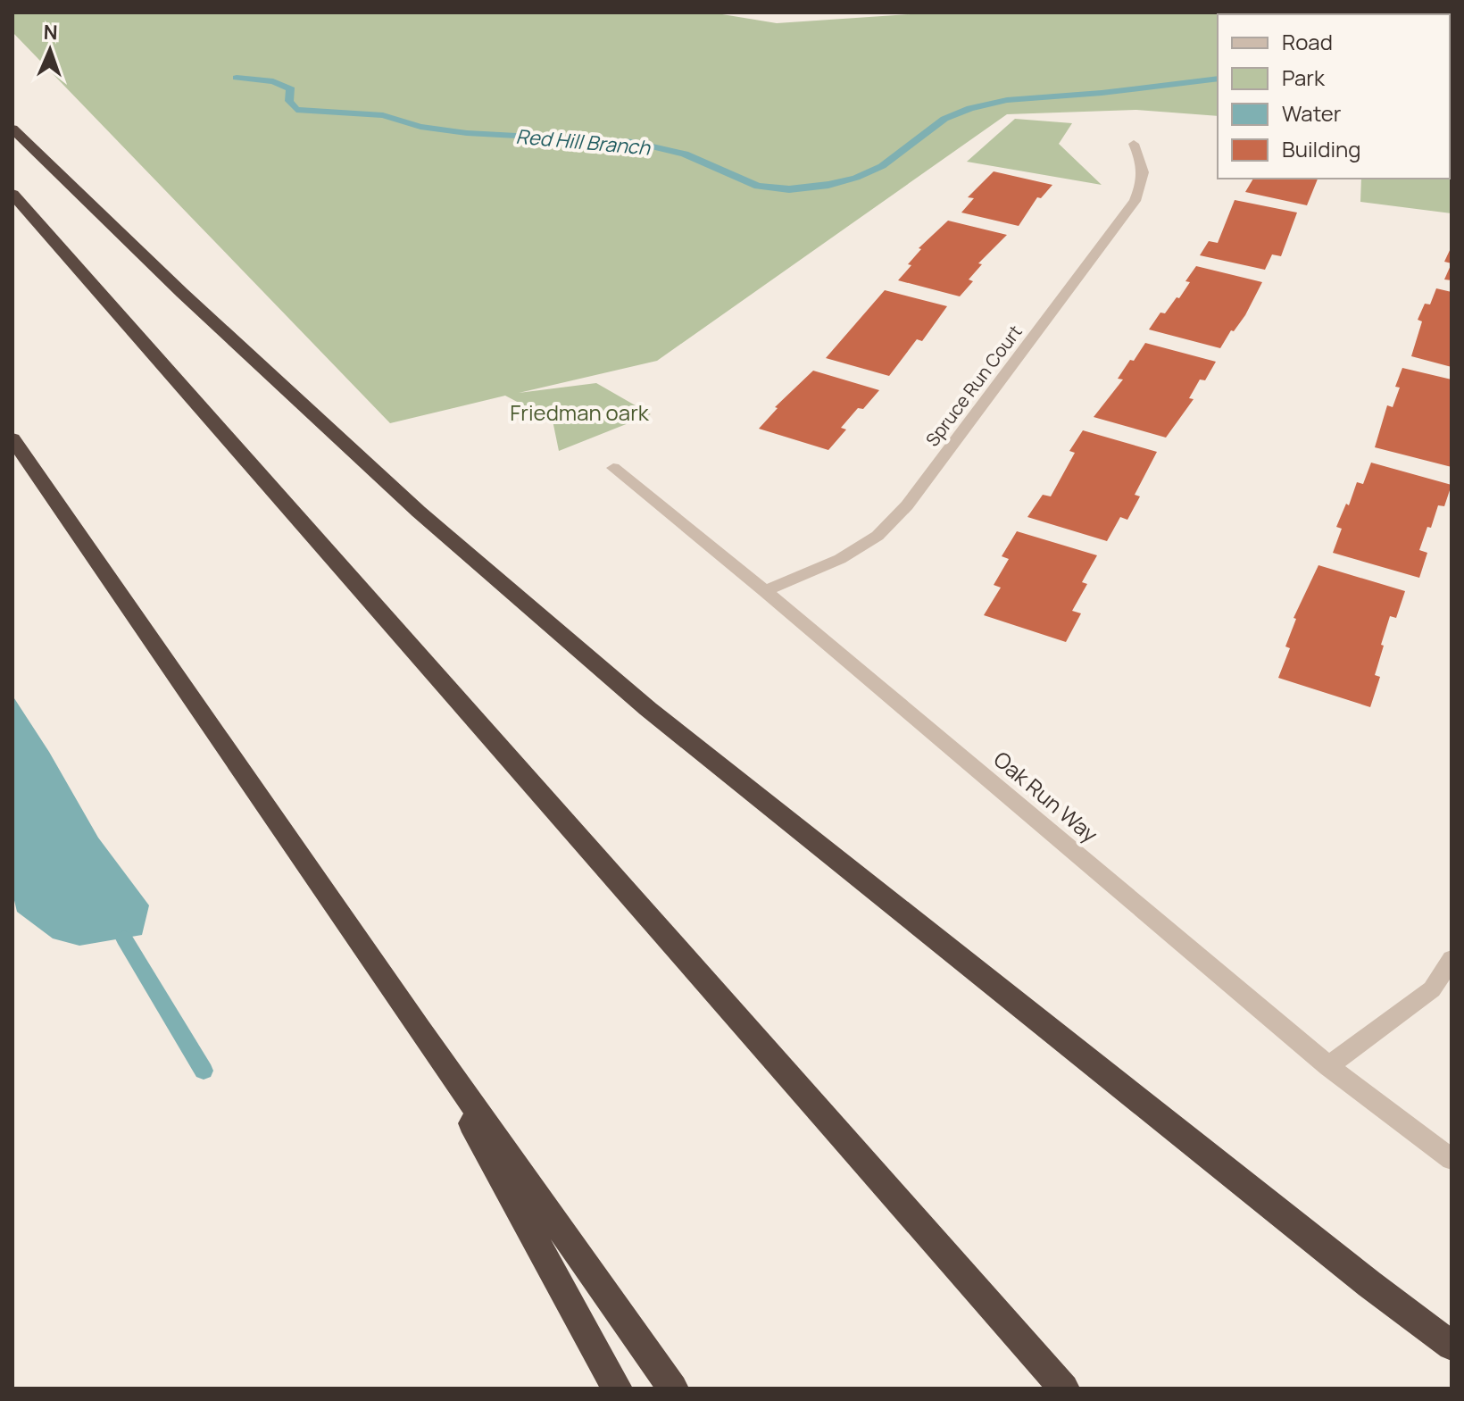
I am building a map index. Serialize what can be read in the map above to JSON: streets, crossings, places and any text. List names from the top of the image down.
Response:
{
  "streets": {
    "street": ["Spruce Run Court", "Oak Run Way"]
  },
  "crossings": [
    ["Spruce Run Court", "Oak Run Way"]
  ],
  "water": ["Red Hill Branch"],
  "parks": ["Friedman oark"],
  "legend": [
    "Road",
    "Park",
    "Water",
    "Building"
  ],
  "north": "top"
}
